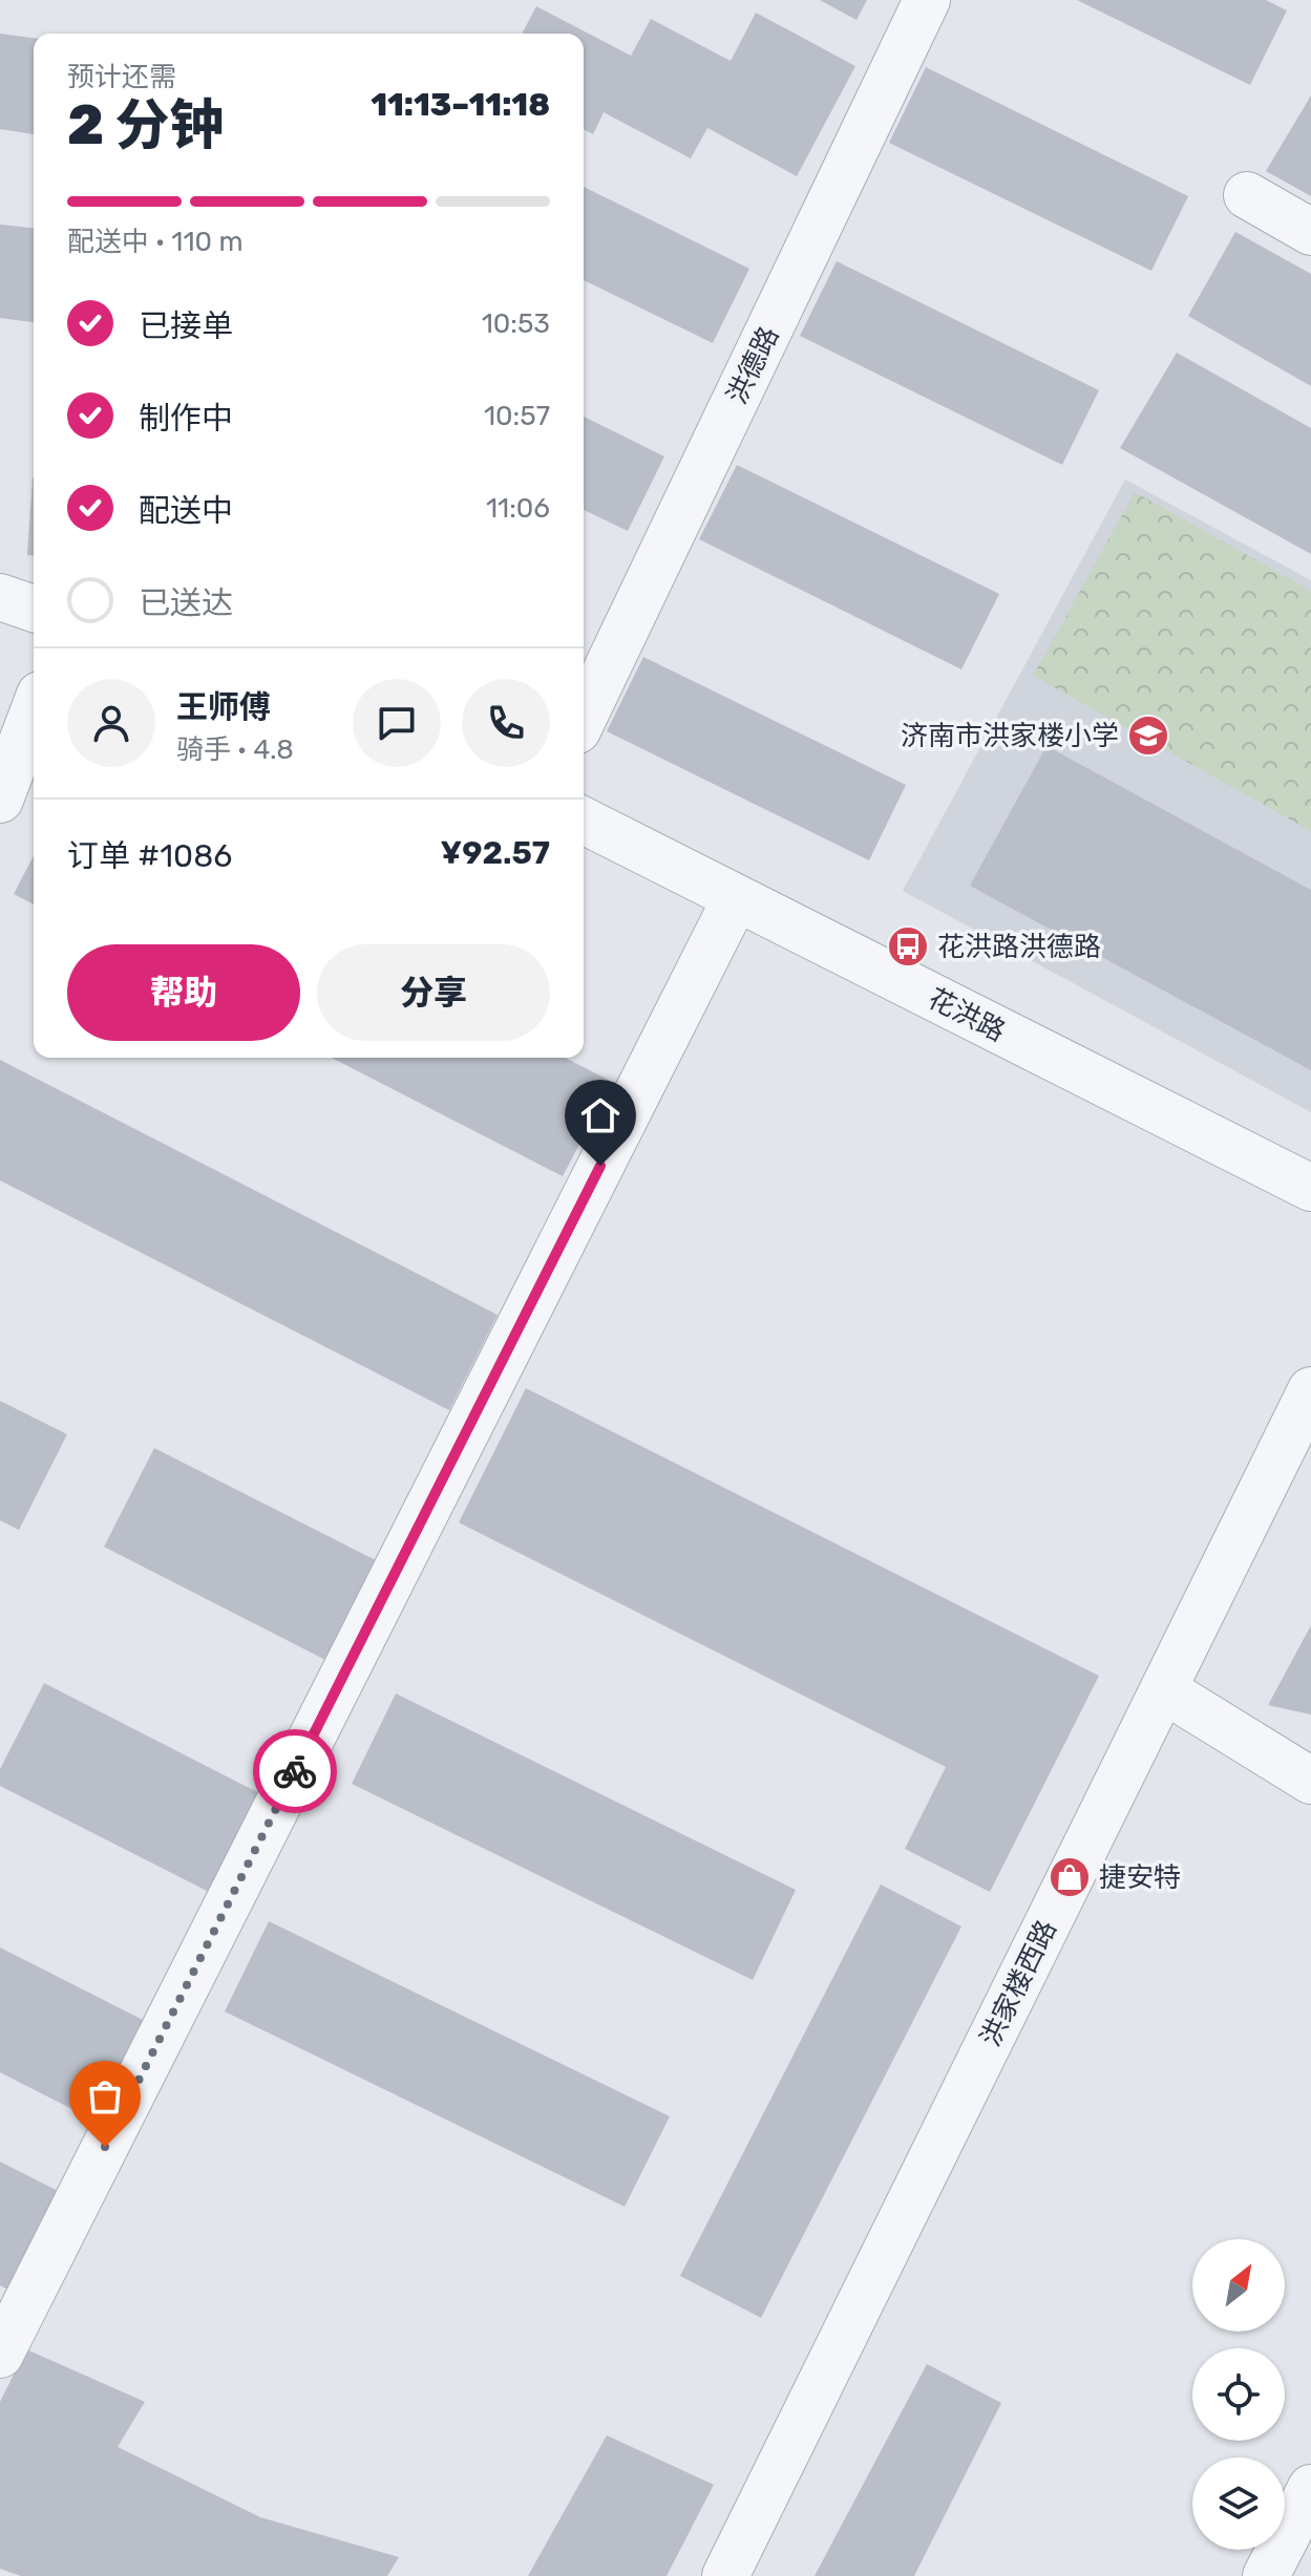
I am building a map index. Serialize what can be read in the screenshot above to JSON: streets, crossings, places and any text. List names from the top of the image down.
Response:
{
  "streets": {
    "street": ["洪德路", "花洪路", "洪家楼西路"]
  },
  "places": {
    "school or university": ["济南市洪家楼小学"],
    "bus stop": ["花洪路洪德路"],
    "shop": ["捷安特"]
  },
  "north": "top right",
  "page": {
    "heading": ["2 分钟", "预计还需", "11:13–11:18"],
    "panel": [
      "王师傅",
      "骑手 · 4.8",
      "订单 #1086",
      "¥92.57"
    ],
    "bar": "配送中 · 110 m",
    "list": [
      ["已接单", "10:53"],
      ["制作中", "10:57"],
      ["配送中", "11:06"],
      "已送达"
    ],
    "buttons": ["帮助", "分享"]
  }
}
